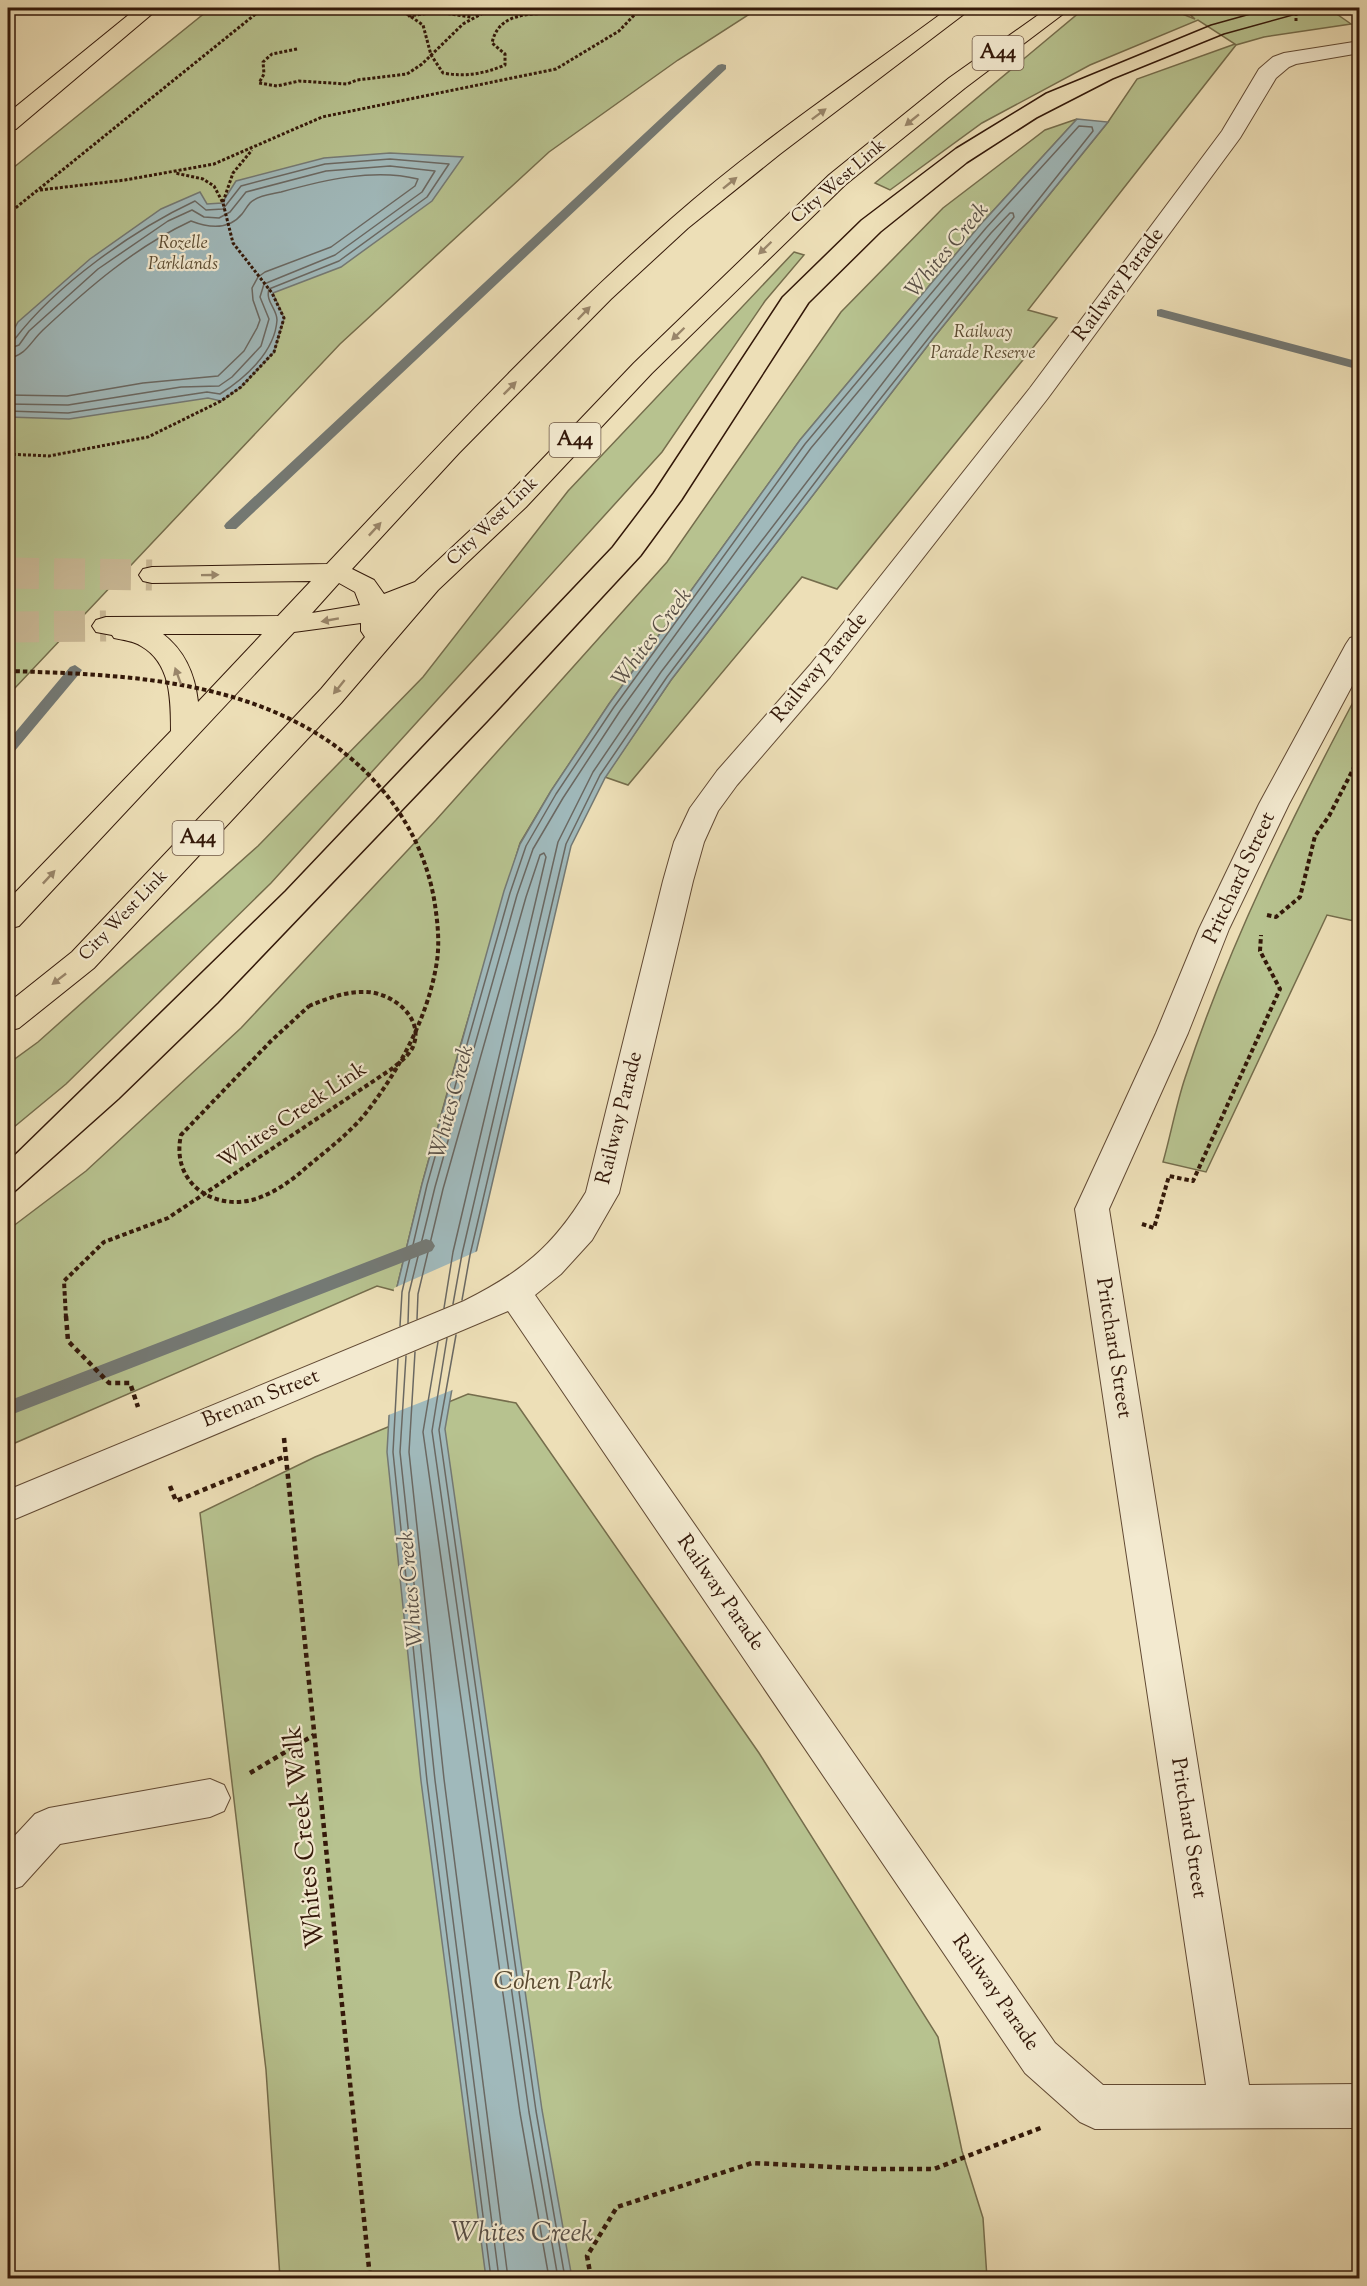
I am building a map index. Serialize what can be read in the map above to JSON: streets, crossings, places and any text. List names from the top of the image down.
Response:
{
  "streets": {
    "main road": ["A44", "City West Link"],
    "street": ["Railway Parade", "Pritchard Street", "Brenan Street"],
    "path": ["Whites Creek Link", "Whites Creek Walk"]
  },
  "crossings": [
    ["Railway Parade", "Brenan Street"],
    ["Brenan Street", "Whites Creek Walk"]
  ],
  "water": ["Whites Creek"],
  "parks": ["Rozelle Parklands", "Railway Parade Reserve", "Cohen Park"]
}
